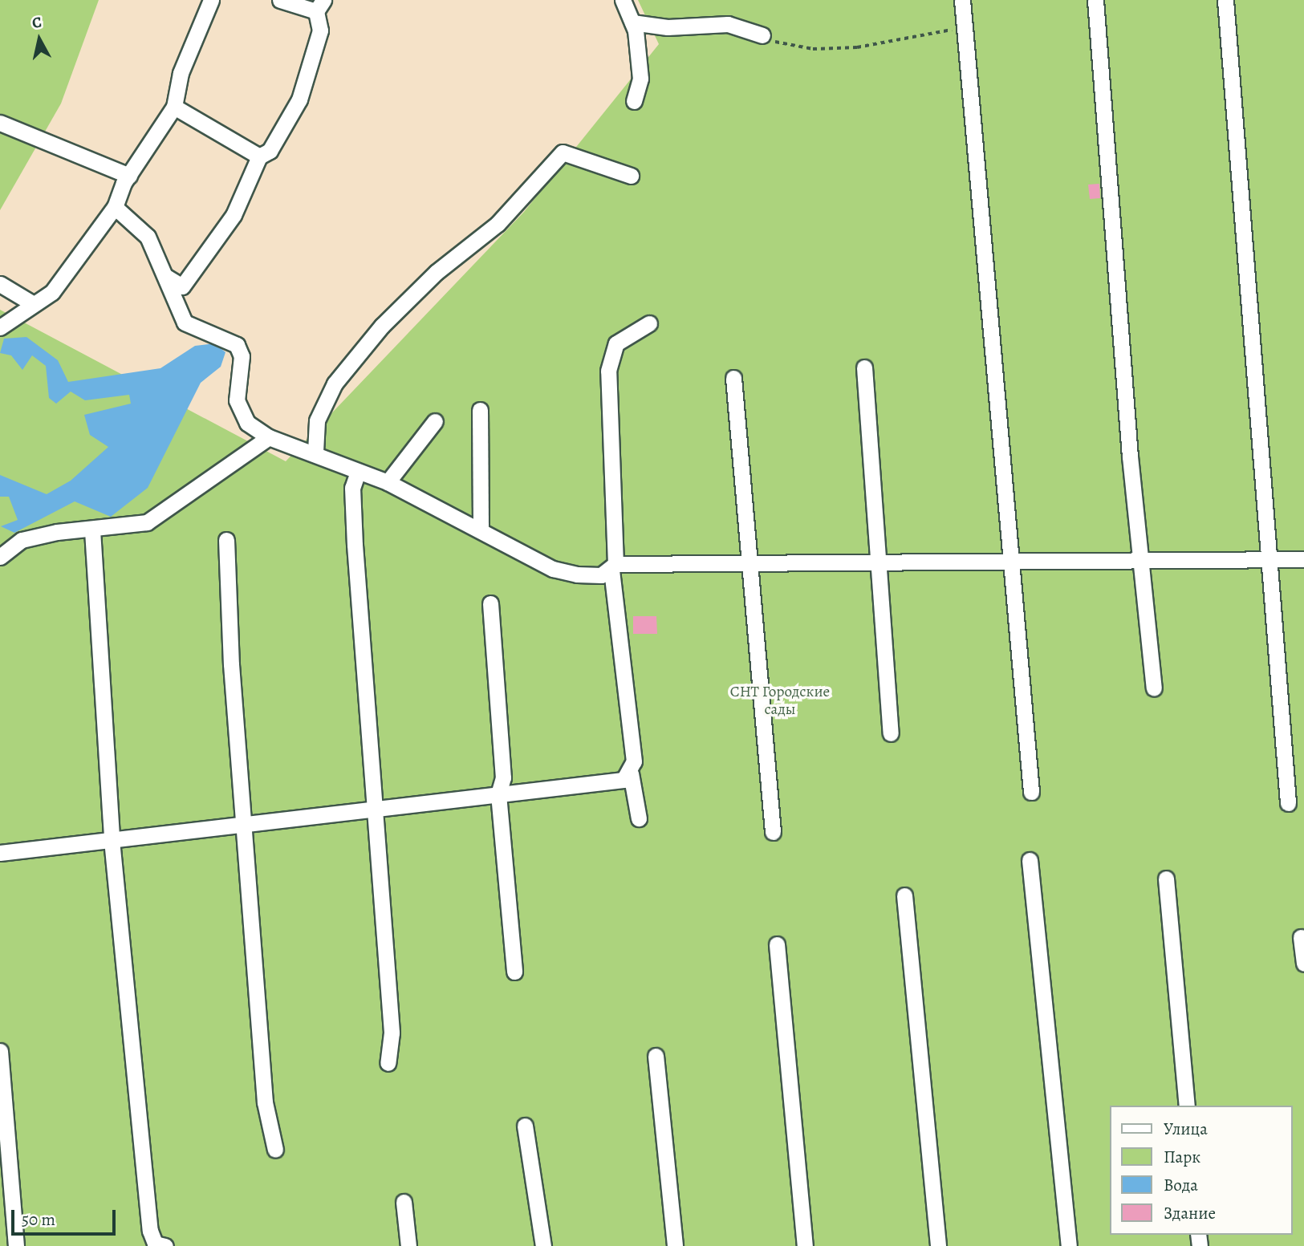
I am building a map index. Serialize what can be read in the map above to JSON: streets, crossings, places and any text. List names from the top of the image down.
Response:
{
  "parks": ["СНТ Городские сады"],
  "legend": [
    "Улица",
    "Парк",
    "Вода",
    "Здание"
  ],
  "scale_bar": "50 m",
  "north": "top"
}
